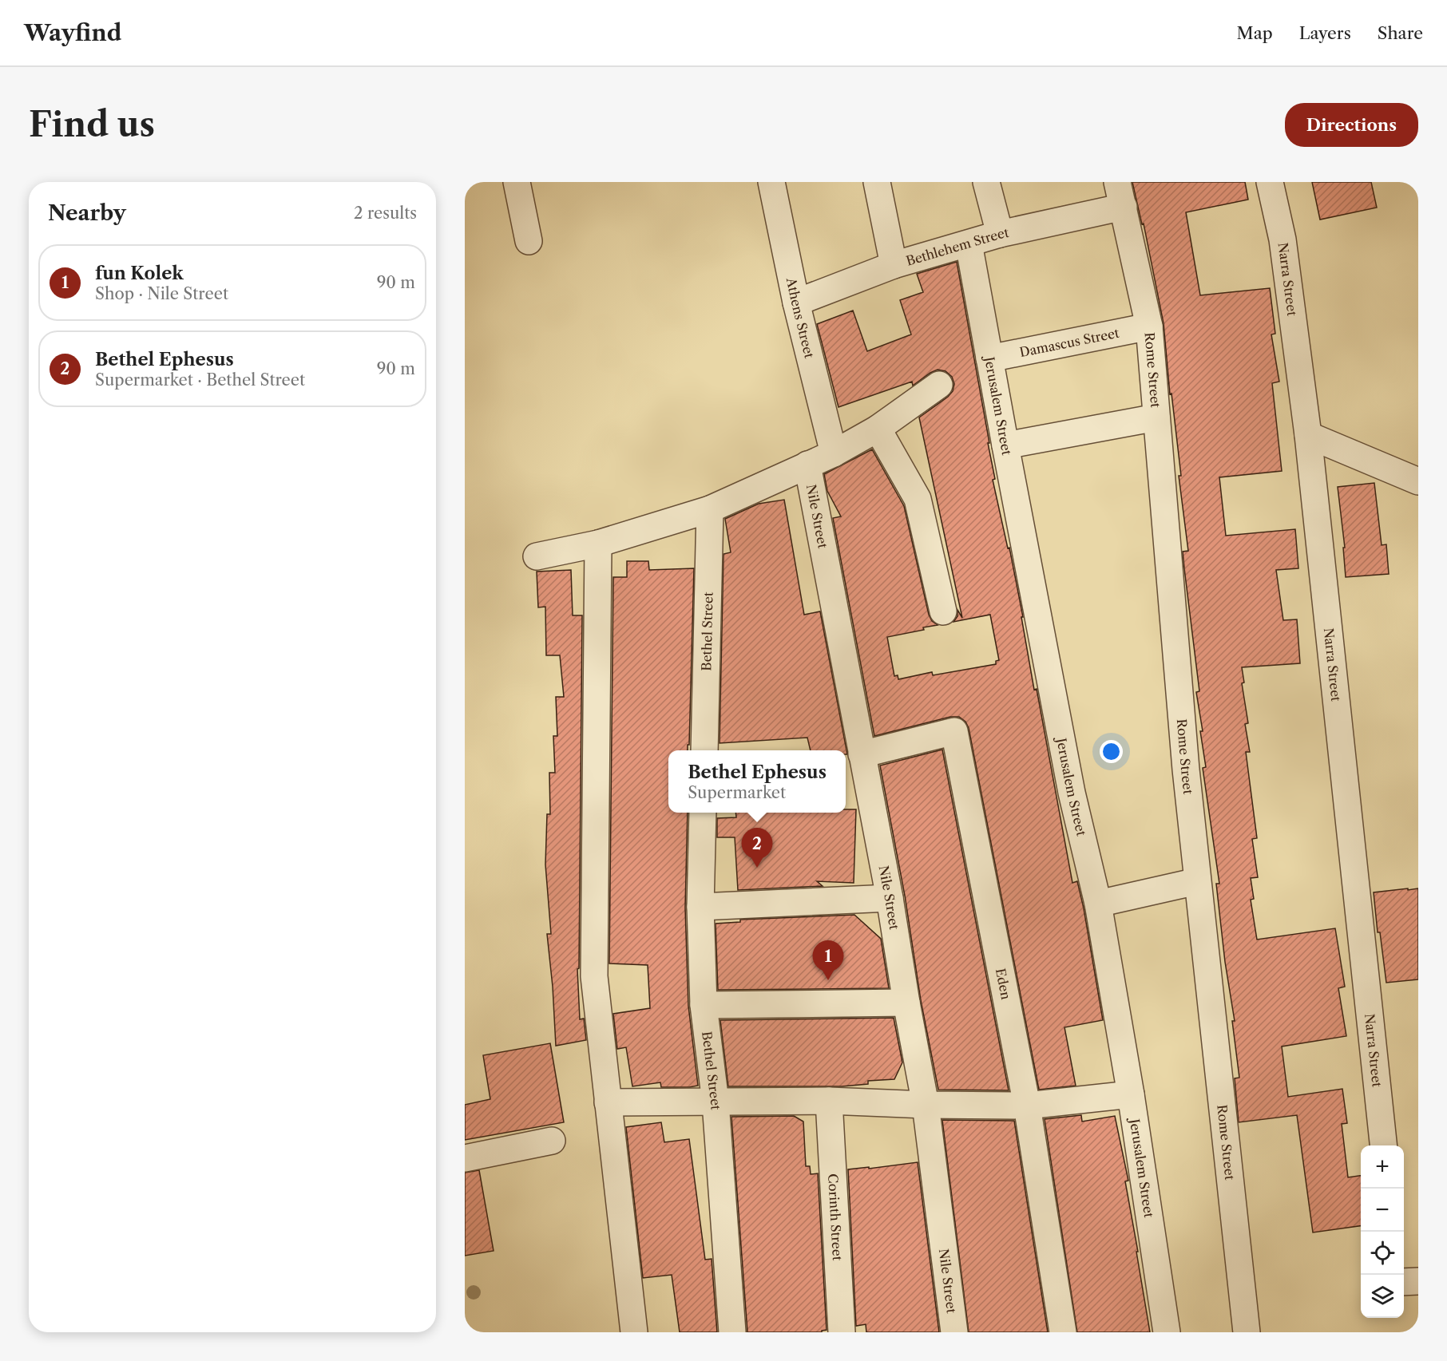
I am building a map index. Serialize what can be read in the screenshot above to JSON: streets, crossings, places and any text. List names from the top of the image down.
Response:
{
  "streets": {
    "street": [
      "Bethlehem Street",
      "Narra Street",
      "Athens Street",
      "Damascus Street",
      "Rome Street",
      "Jerusalem Street",
      "Nile Street",
      "Bethel Street",
      "Eden",
      "Corinth Street"
    ]
  },
  "crossings": [
    ["Bethlehem Street", "Athens Street"],
    ["Bethlehem Street", "Rome Street"],
    ["Bethlehem Street", "Jerusalem Street"],
    ["Damascus Street", "Rome Street"],
    ["Damascus Street", "Jerusalem Street"],
    ["Nile Street", "Eden"]
  ],
  "page": {
    "header": "Wayfind",
    "nav": ["Map", "Layers", "Share"],
    "buttons": "Directions",
    "title": "Find us",
    "heading": ["Nearby", "2 results"],
    "list": [
      {
        "mark": "1",
        "name": "fun Kolek",
        "note": "Shop · Nile Street",
        "value": "90 m"
      },
      {
        "mark": "2",
        "name": "Bethel Ephesus",
        "note": "Supermarket · Bethel Street",
        "value": "90 m"
      }
    ],
    "popup": ["Bethel Ephesus", "Supermarket"],
    "pins": ["2", "1"],
    "map_buttons": ["+", "−"]
  }
}
